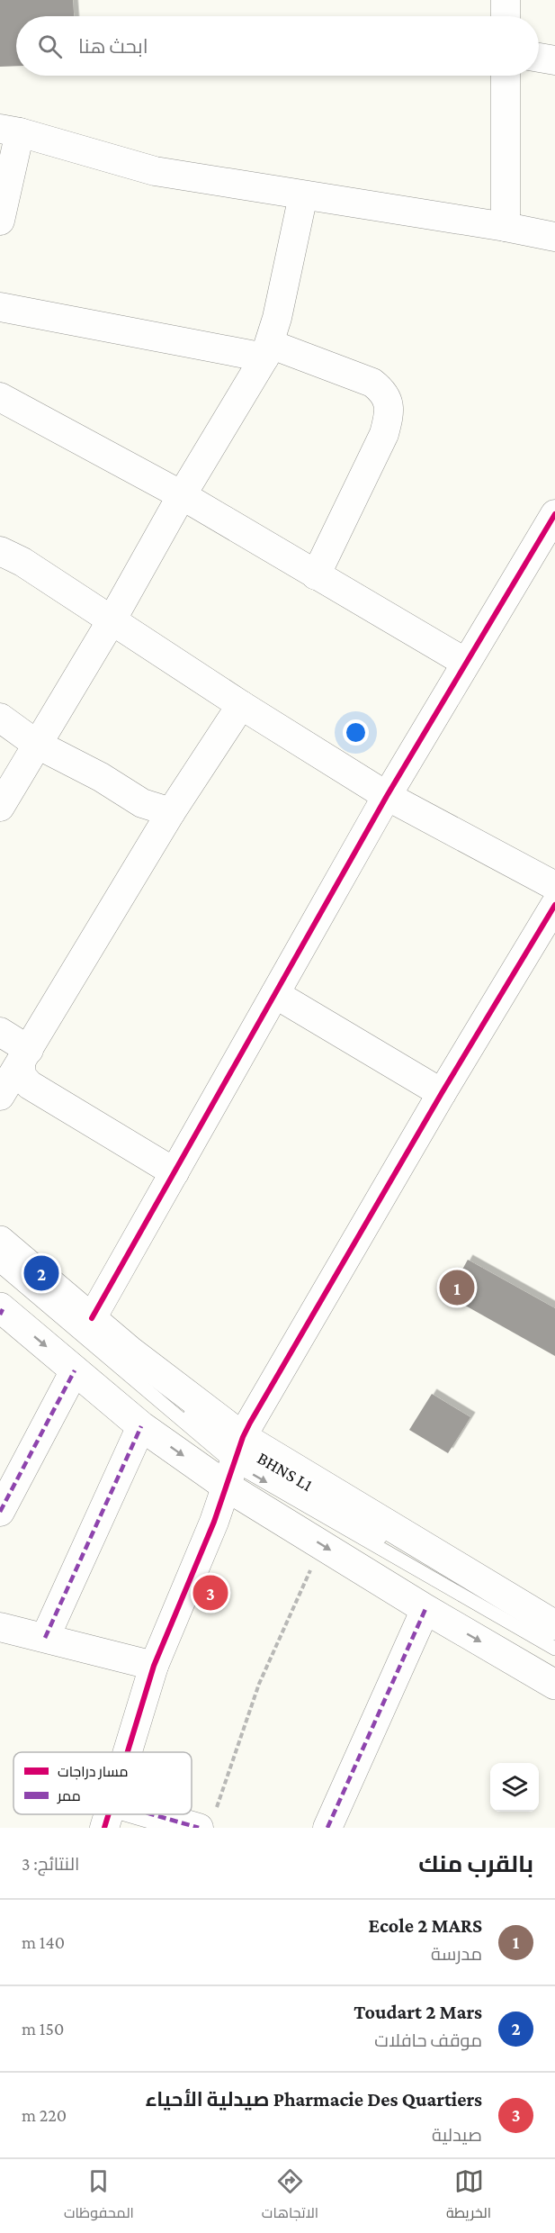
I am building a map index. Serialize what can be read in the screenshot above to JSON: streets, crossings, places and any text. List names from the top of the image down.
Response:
{
  "streets": {
    "lane": ["BHNS L1"]
  },
  "legend": ["مسار دراجات", "ممر"],
  "page": {
    "search": "ابحث هنا",
    "pins": ["2", "1", "3"],
    "heading": ["بالقرب منك", "النتائج: 3"],
    "list": [
      {
        "mark": "1",
        "name": "Ecole 2 MARS",
        "note": "مدرسة",
        "value": "140 m"
      },
      {
        "mark": "2",
        "name": "Toudart 2 Mars",
        "note": "موقف حافلات",
        "value": "150 m"
      },
      {
        "mark": "3",
        "name": "Pharmacie Des Quartiers صيدلية الأحياء",
        "note": "صيدلية",
        "value": "220 m"
      }
    ],
    "nav": ["الخريطة", "الاتجاهات", "المحفوظات"]
  }
}
